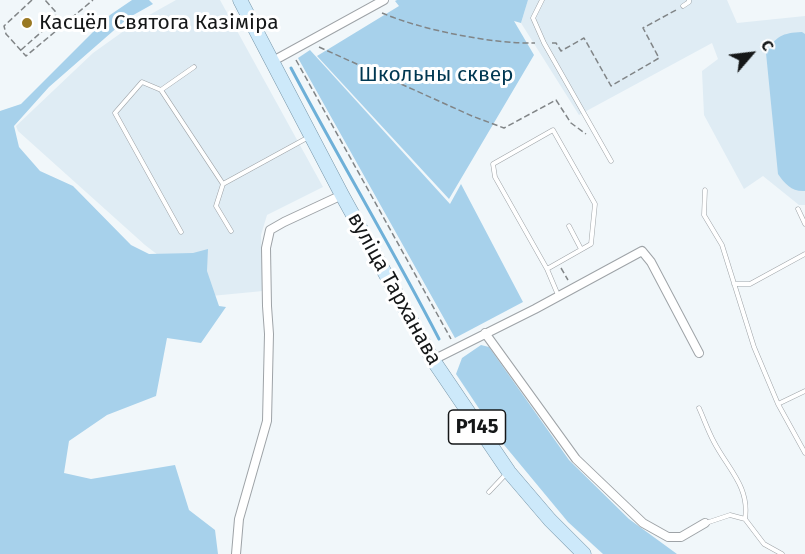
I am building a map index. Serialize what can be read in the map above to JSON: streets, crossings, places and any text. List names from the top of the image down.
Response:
{
  "streets": {
    "main road": ["вуліца Тарханава", "Р145"]
  },
  "parks": ["Школьны сквер"],
  "places": ["Касцёл Святога Казіміра"],
  "north": "top right"
}
